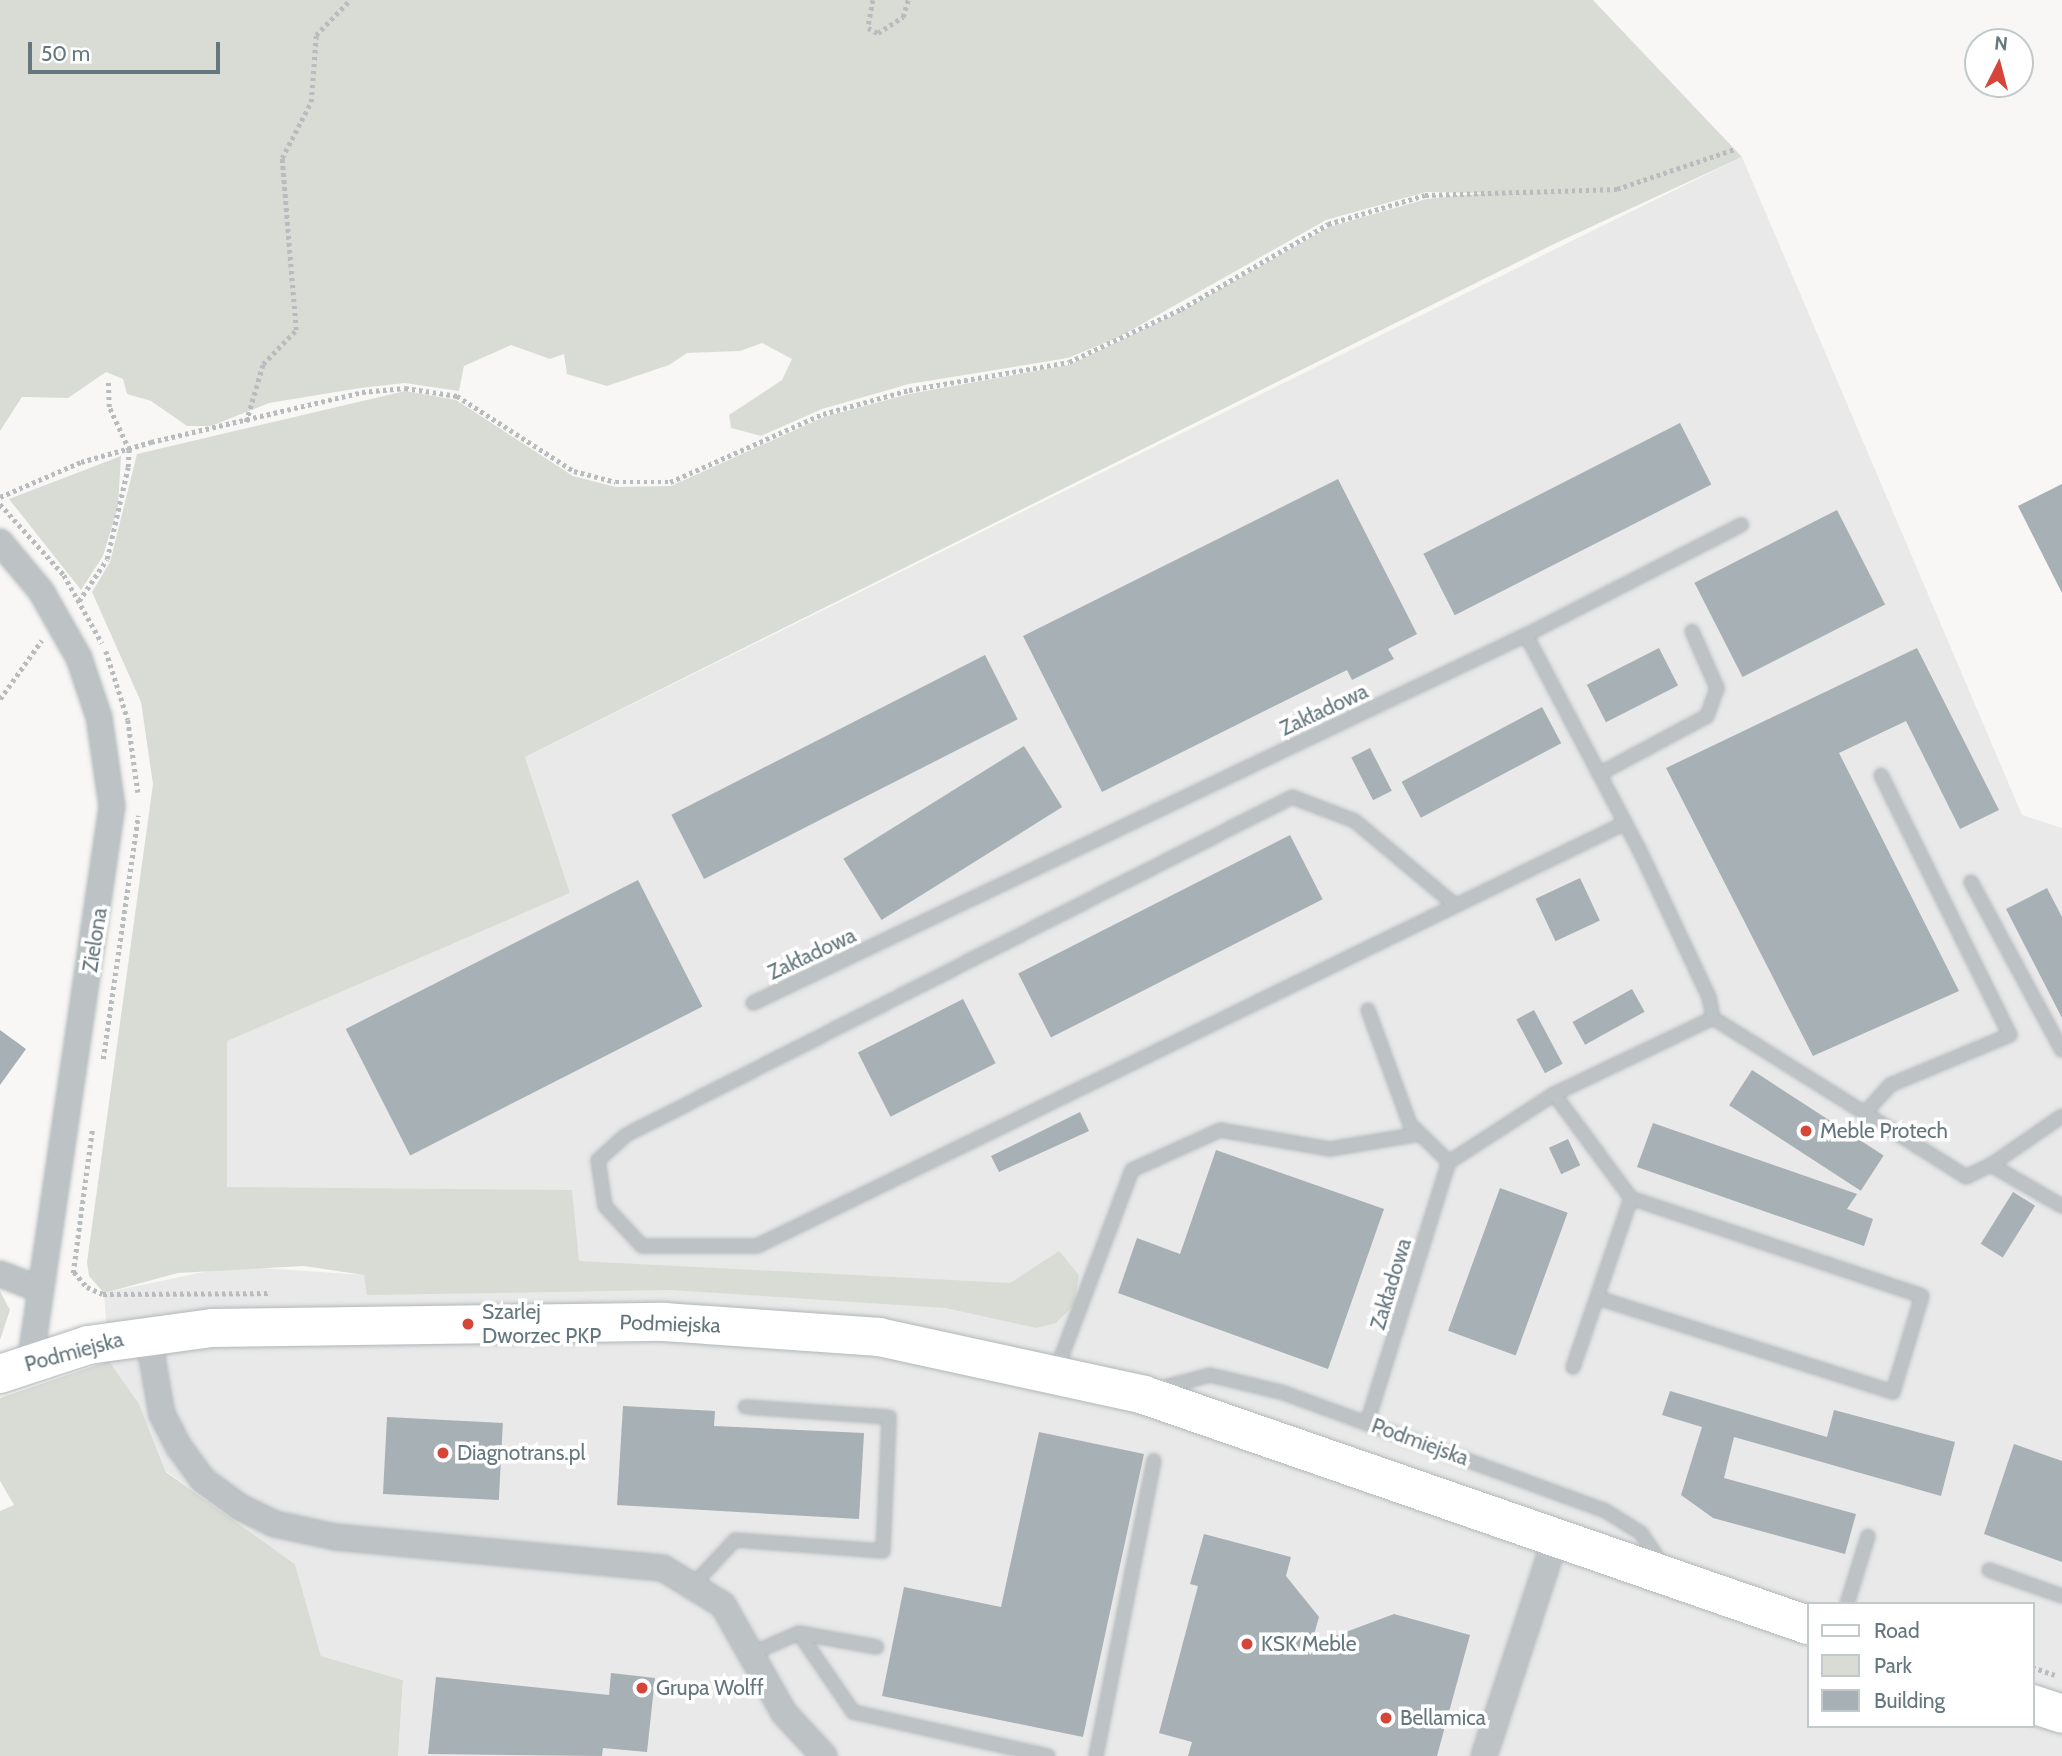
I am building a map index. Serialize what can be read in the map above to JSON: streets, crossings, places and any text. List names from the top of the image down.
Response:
{
  "streets": {
    "main road": ["Podmiejska"],
    "street": ["Zielona"],
    "lane": ["Zakładowa"]
  },
  "crossings": [
    ["Zakładowa", "Podmiejska"],
    ["Zielona", "Podmiejska"]
  ],
  "places": [
    "Meble Protech",
    "Szarlej Dworzec PKP",
    "Diagnotrans.pl",
    "KSK Meble",
    "Grupa Wolff",
    "Bellamica"
  ],
  "legend": ["Road", "Park", "Building"],
  "scale_bar": "50 m",
  "north": "top"
}
